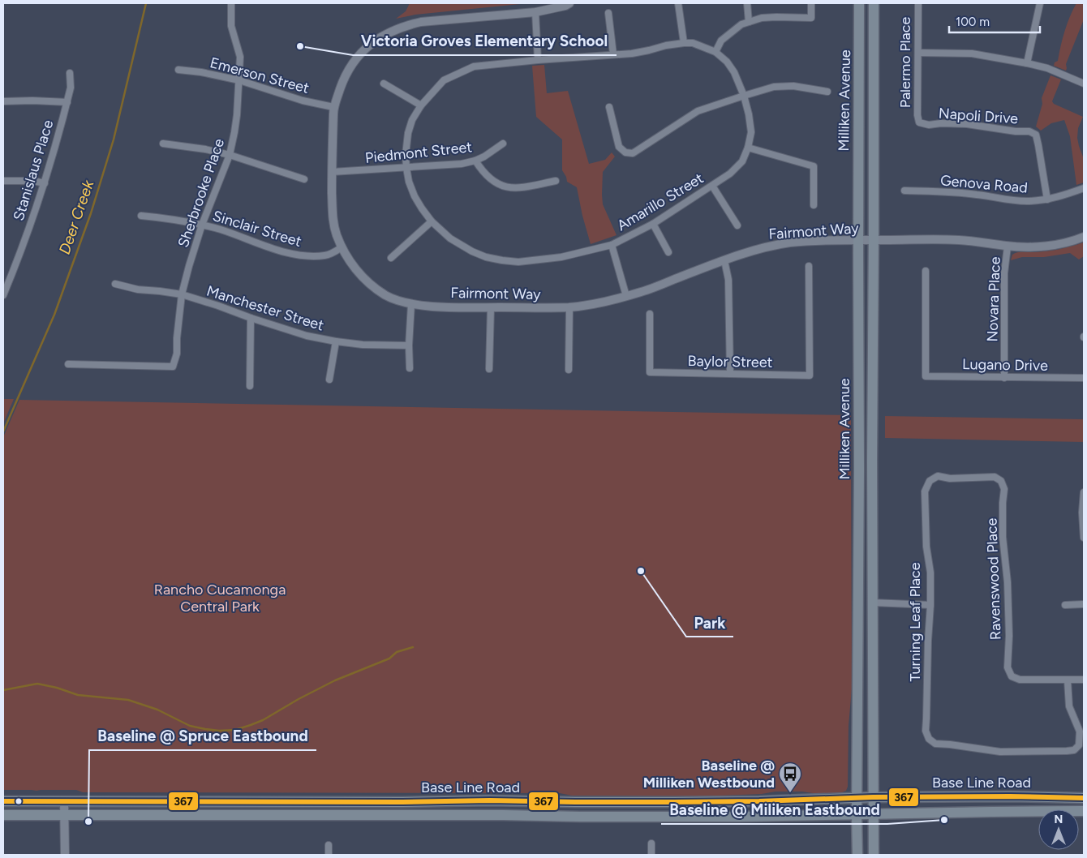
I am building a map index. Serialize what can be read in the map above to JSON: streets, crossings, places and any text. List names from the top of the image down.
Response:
{
  "streets": {
    "main road": ["Milliken Avenue", "Base Line Road"],
    "street": [
      "Palermo Place",
      "Emerson Street",
      "Napoli Drive",
      "Piedmont Street",
      "Stanislaus Place",
      "Genova Road",
      "Sherbrooke Place",
      "Amarillo Street",
      "Sinclair Street",
      "Fairmont Way",
      "Novara Place",
      "Manchester Street",
      "Baylor Street",
      "Lugano Drive",
      "Ravenswood Place",
      "Turning Leaf Place"
    ]
  },
  "crossings": [
    ["Palermo Place", "Napoli Drive"],
    ["Emerson Street", "Sherbrooke Place"],
    ["Emerson Street", "Fairmont Way"],
    ["Milliken Avenue", "Fairmont Way"],
    ["Milliken Avenue", "Base Line Road"],
    ["Napoli Drive", "Genova Road"],
    ["Piedmont Street", "Amarillo Street"],
    ["Piedmont Street", "Fairmont Way"],
    ["Sherbrooke Place", "Sinclair Street"],
    ["Sherbrooke Place", "Manchester Street"],
    ["Sinclair Street", "Fairmont Way"],
    ["Fairmont Way", "Novara Place"],
    ["Novara Place", "Lugano Drive"],
    ["Ravenswood Place", "Turning Leaf Place"]
  ],
  "water": ["Deer Creek"],
  "parks": ["Rancho Cucamonga Central Park"],
  "places": {
    "other": [
      "Victoria Groves Elementary School",
      "Park",
      "Baseline @ Miliken Eastbound",
      "Baseline @ Spruce Eastbound"
    ],
    "bus stop": ["Baseline @ Milliken Westbound"]
  },
  "lines": ["transit line 367"],
  "scale_bar": "100 m",
  "north": "top"
}
